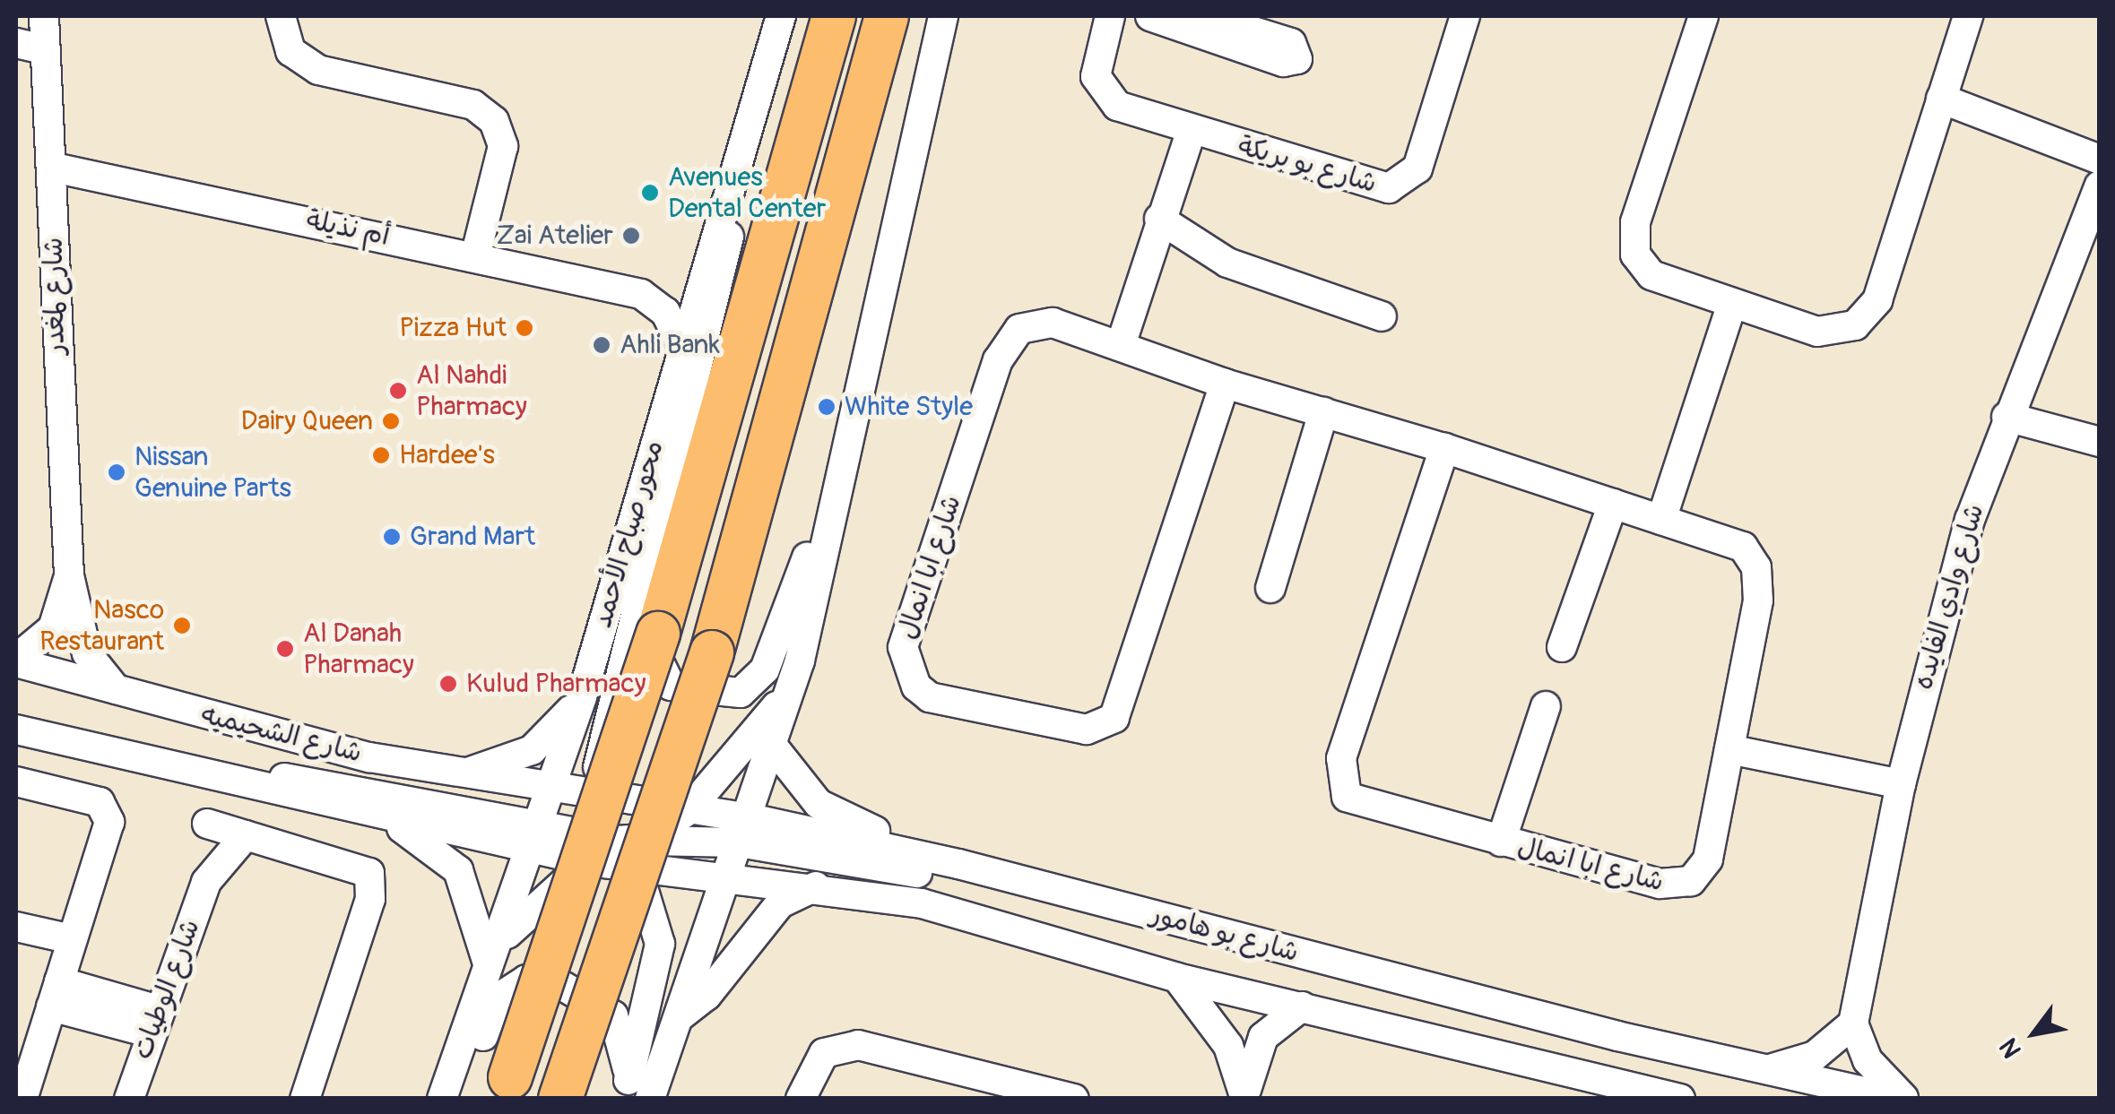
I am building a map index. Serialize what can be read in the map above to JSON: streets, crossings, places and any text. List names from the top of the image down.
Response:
{
  "streets": {
    "highway": ["محور صباح الأحمد"],
    "street": [
      "شارع بو بريكة",
      "أم نذيلة",
      "شارع لمغدر",
      "شارع ابا انمال",
      "شارع وادي الفايده",
      "شارع الشحيميه",
      "شارع بو هامور",
      "شارع الوطيات"
    ]
  },
  "crossings": [
    ["أم نذيلة", "شارع لمغدر"],
    ["شارع لمغدر", "شارع الشحيميه"],
    ["محور صباح الأحمد", "شارع الشحيميه"],
    ["محور صباح الأحمد", "شارع بو هامور"],
    ["شارع الشحيميه", "شارع بو هامور"]
  ],
  "places": [
    "Avenues Dental Center",
    "Zai Atelier",
    "Pizza Hut",
    "Ahli Bank",
    "Al Nahdi Pharmacy",
    "White Style",
    "Dairy Queen",
    "Hardee's",
    "Nissan Genuine Parts",
    "Grand Mart",
    "Nasco Restaurant",
    "Al Danah Pharmacy",
    "Kulud Pharmacy"
  ],
  "north": "bottom left"
}
